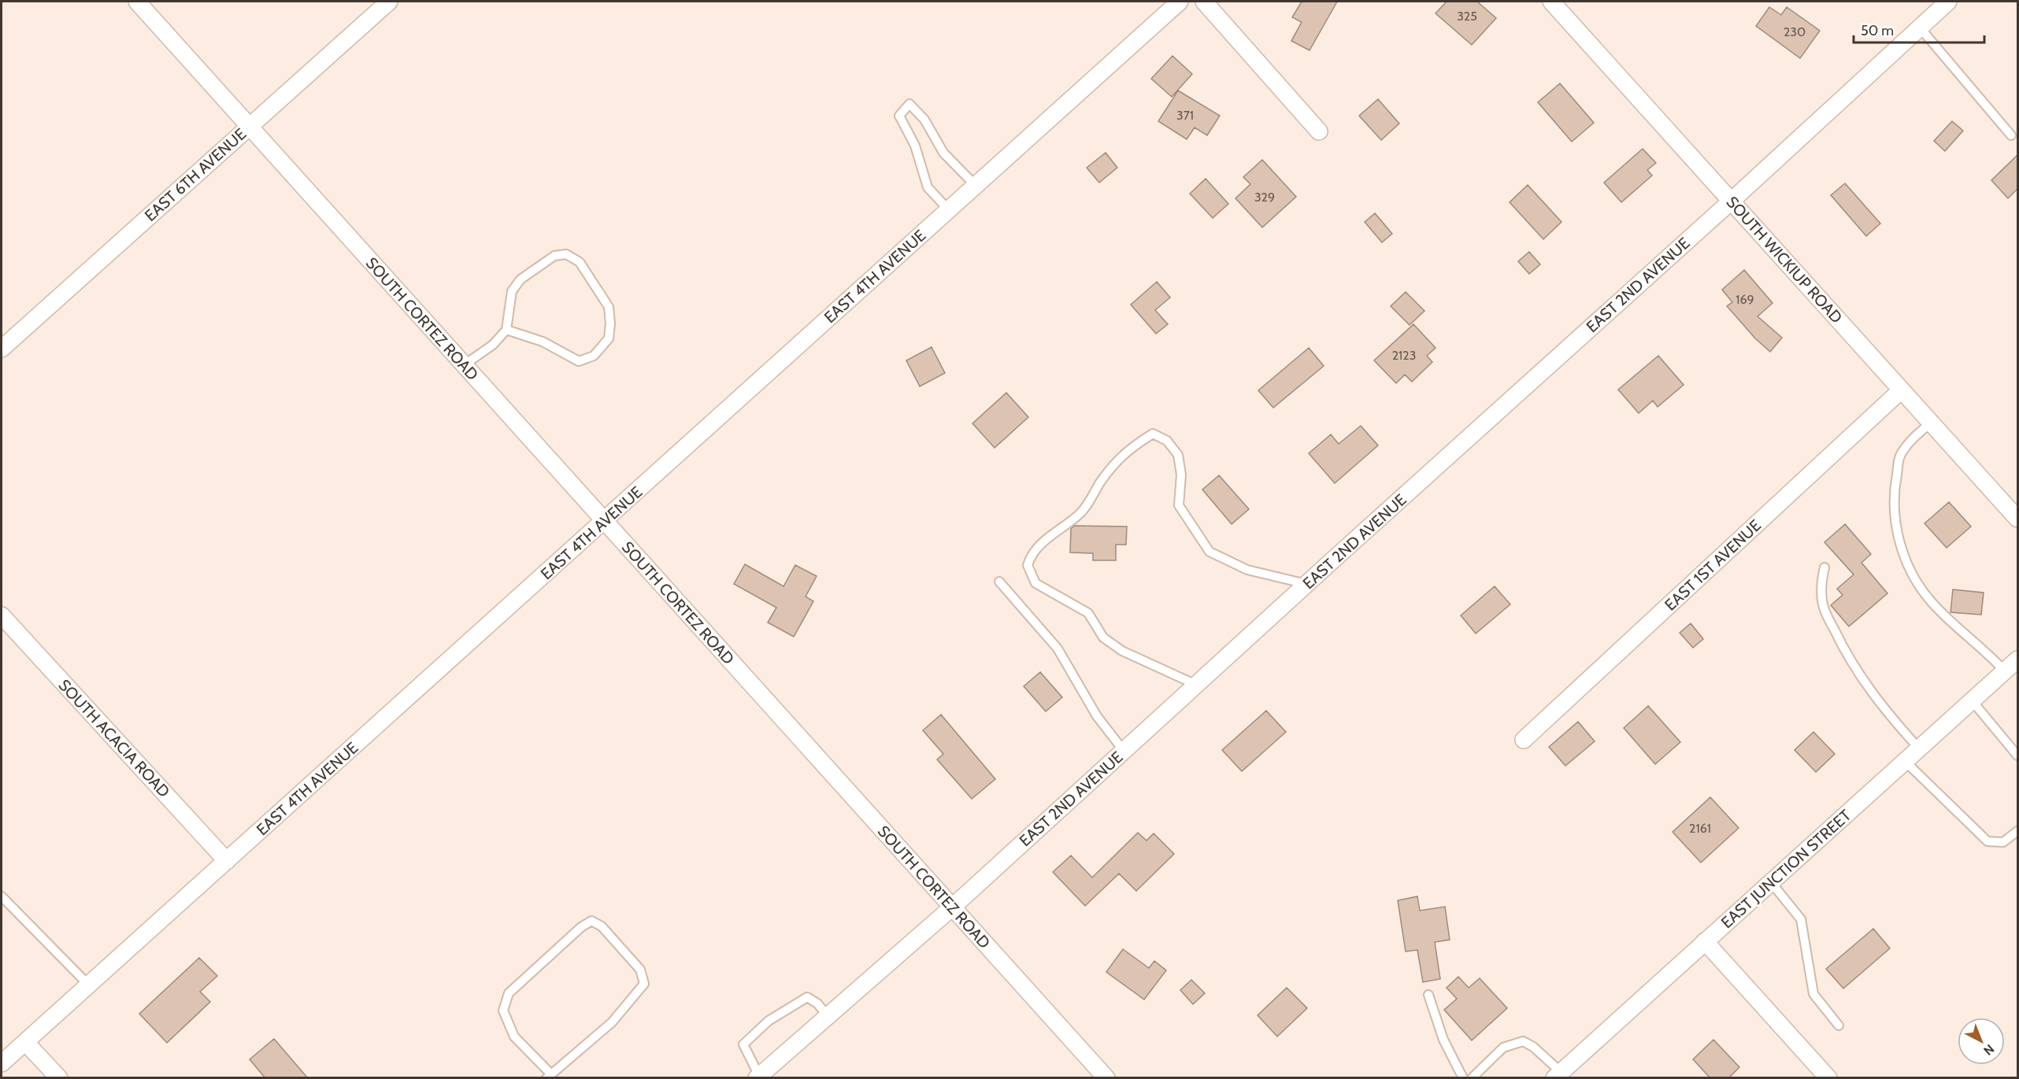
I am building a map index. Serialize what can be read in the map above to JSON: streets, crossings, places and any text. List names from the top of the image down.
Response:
{
  "streets": {
    "street": [
      "EAST 6TH AVENUE",
      "SOUTH WICKIUP ROAD",
      "EAST 4TH AVENUE",
      "EAST 2ND AVENUE",
      "SOUTH CORTEZ ROAD",
      "EAST 1ST AVENUE",
      "SOUTH ACACIA ROAD",
      "EAST JUNCTION STREET"
    ]
  },
  "crossings": [
    ["EAST 6TH AVENUE", "SOUTH CORTEZ ROAD"],
    ["SOUTH WICKIUP ROAD", "EAST 2ND AVENUE"],
    ["SOUTH WICKIUP ROAD", "EAST 1ST AVENUE"],
    ["EAST 4TH AVENUE", "SOUTH CORTEZ ROAD"],
    ["EAST 4TH AVENUE", "SOUTH ACACIA ROAD"],
    ["EAST 2ND AVENUE", "SOUTH CORTEZ ROAD"]
  ],
  "house_numbers": [
    "325",
    "230",
    "371",
    "329",
    "169",
    "2123",
    "2161"
  ],
  "scale_bar": "50 m",
  "north": "bottom right"
}
